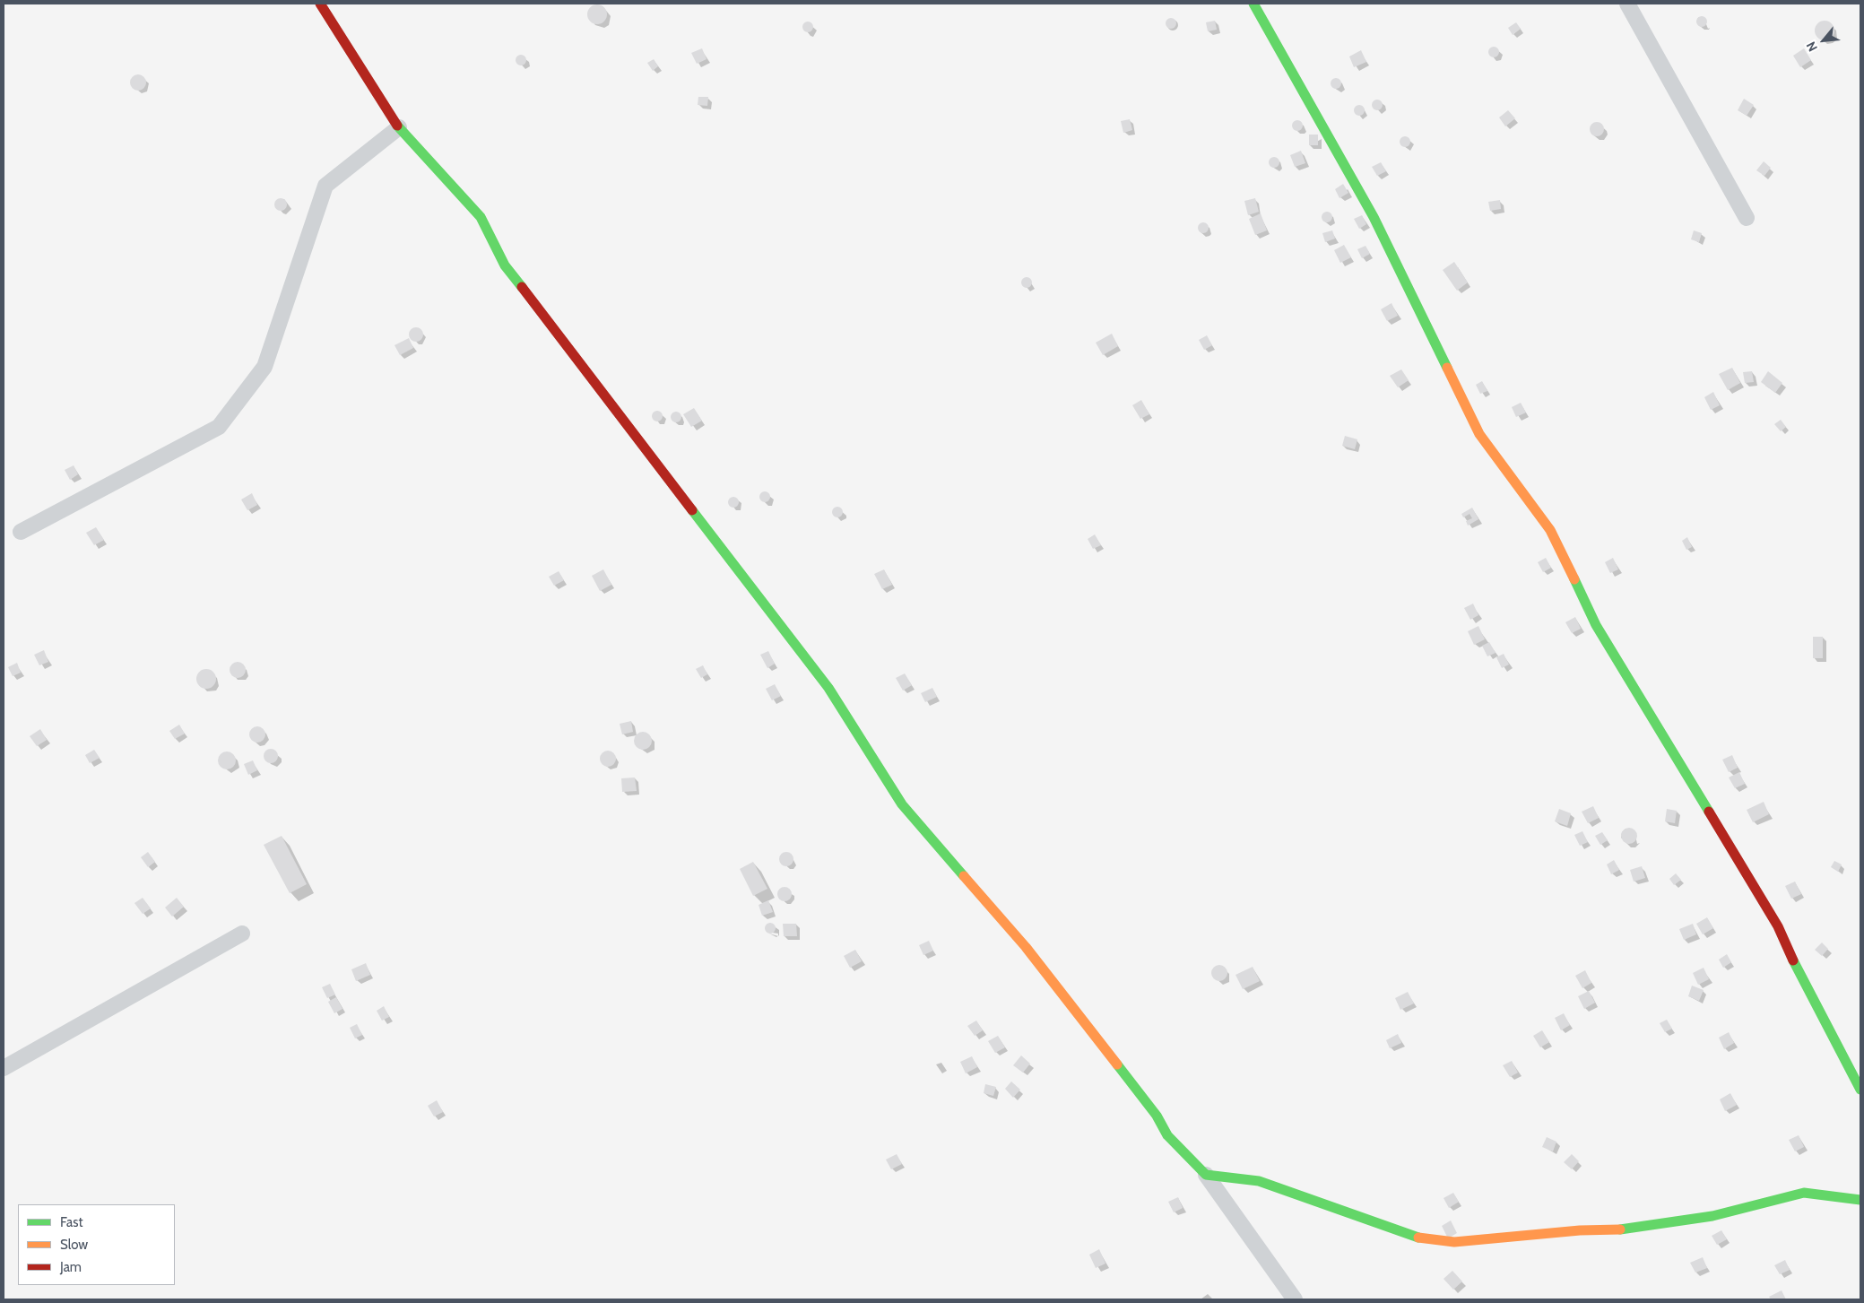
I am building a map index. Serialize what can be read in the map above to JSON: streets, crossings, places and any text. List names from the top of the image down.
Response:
{
  "legend": ["Fast", "Slow", "Jam"],
  "north": "bottom left"
}
